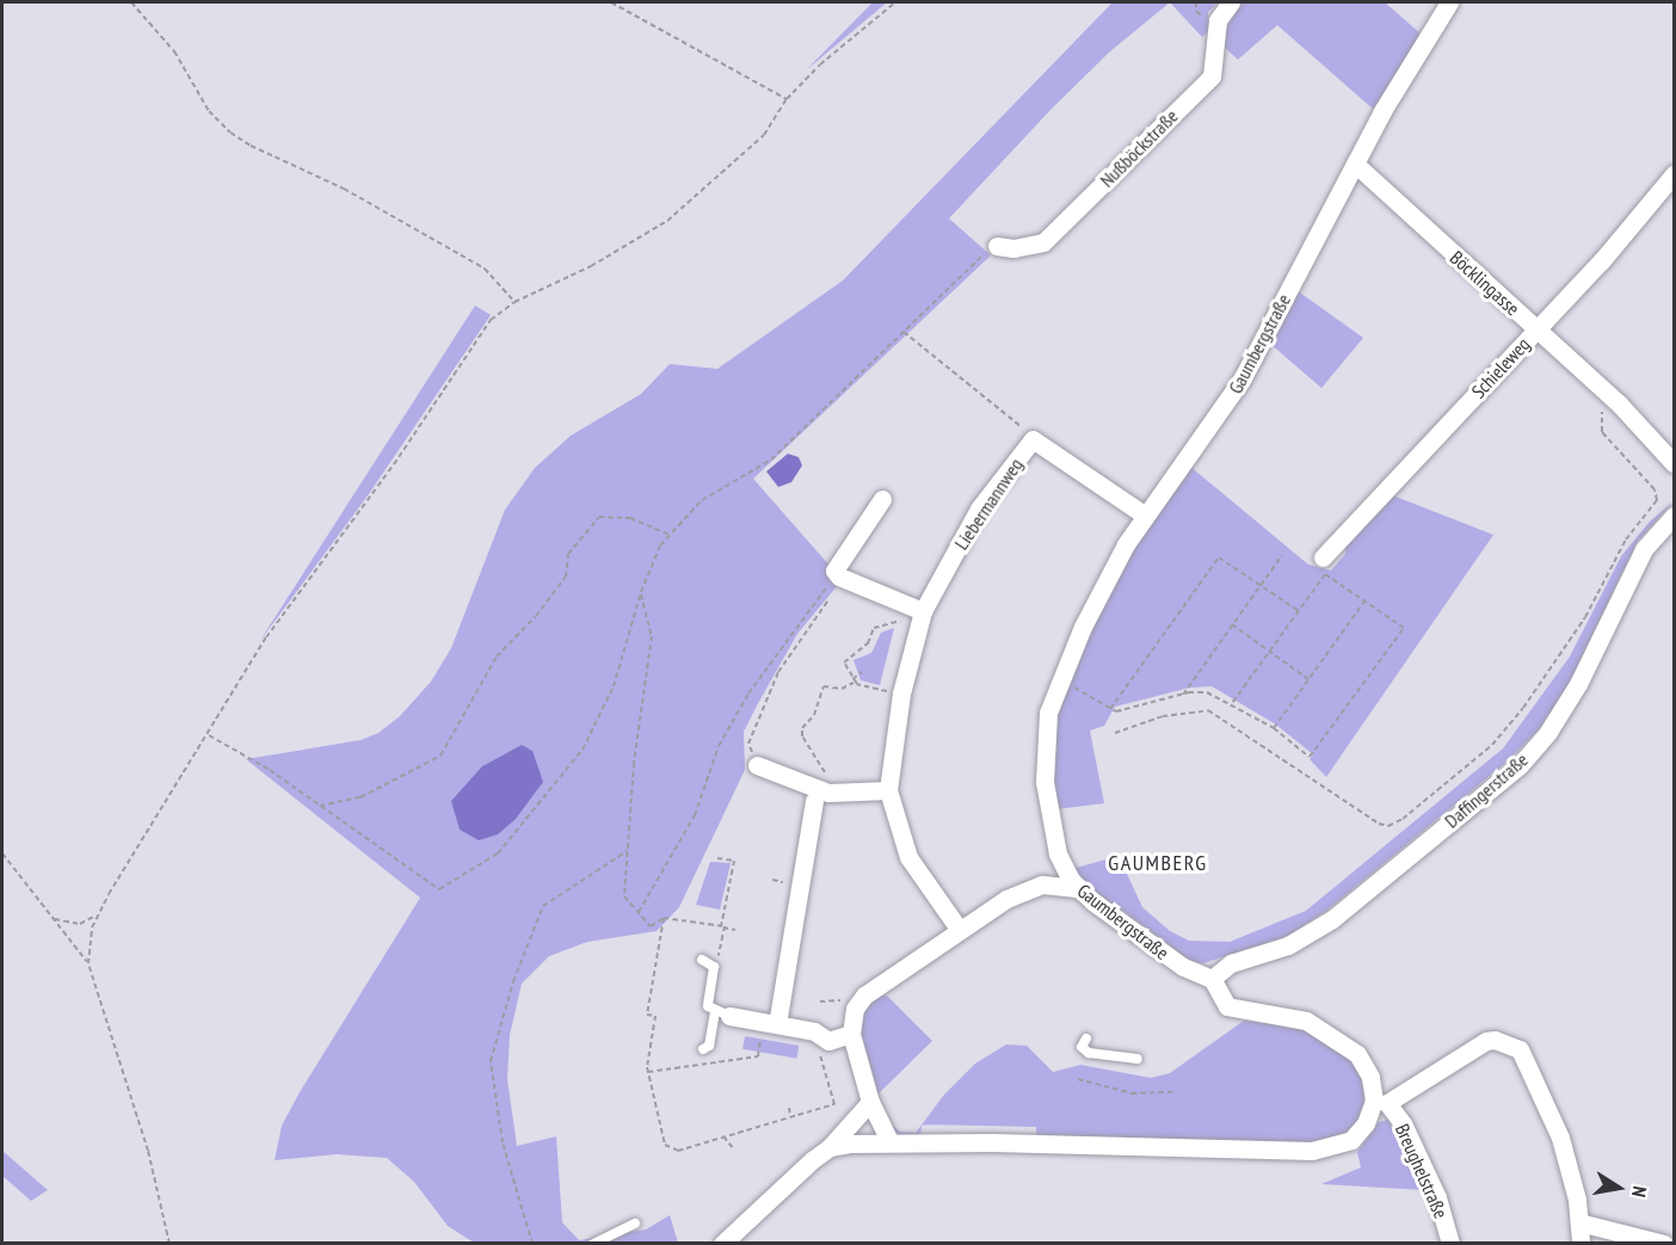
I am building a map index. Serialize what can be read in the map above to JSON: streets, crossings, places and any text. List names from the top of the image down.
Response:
{
  "streets": {
    "street": [
      "Nußböckstraße",
      "Böcklingasse",
      "Gaumbergstraße",
      "Schieleweg",
      "Liebermannweg",
      "Daffingerstraße",
      "Breughelstraße"
    ]
  },
  "crossings": [
    ["Böcklingasse", "Gaumbergstraße"],
    ["Böcklingasse", "Schieleweg"],
    ["Gaumbergstraße", "Liebermannweg"],
    ["Gaumbergstraße", "Daffingerstraße"]
  ],
  "districts": ["GAUMBERG"],
  "north": "right"
}
